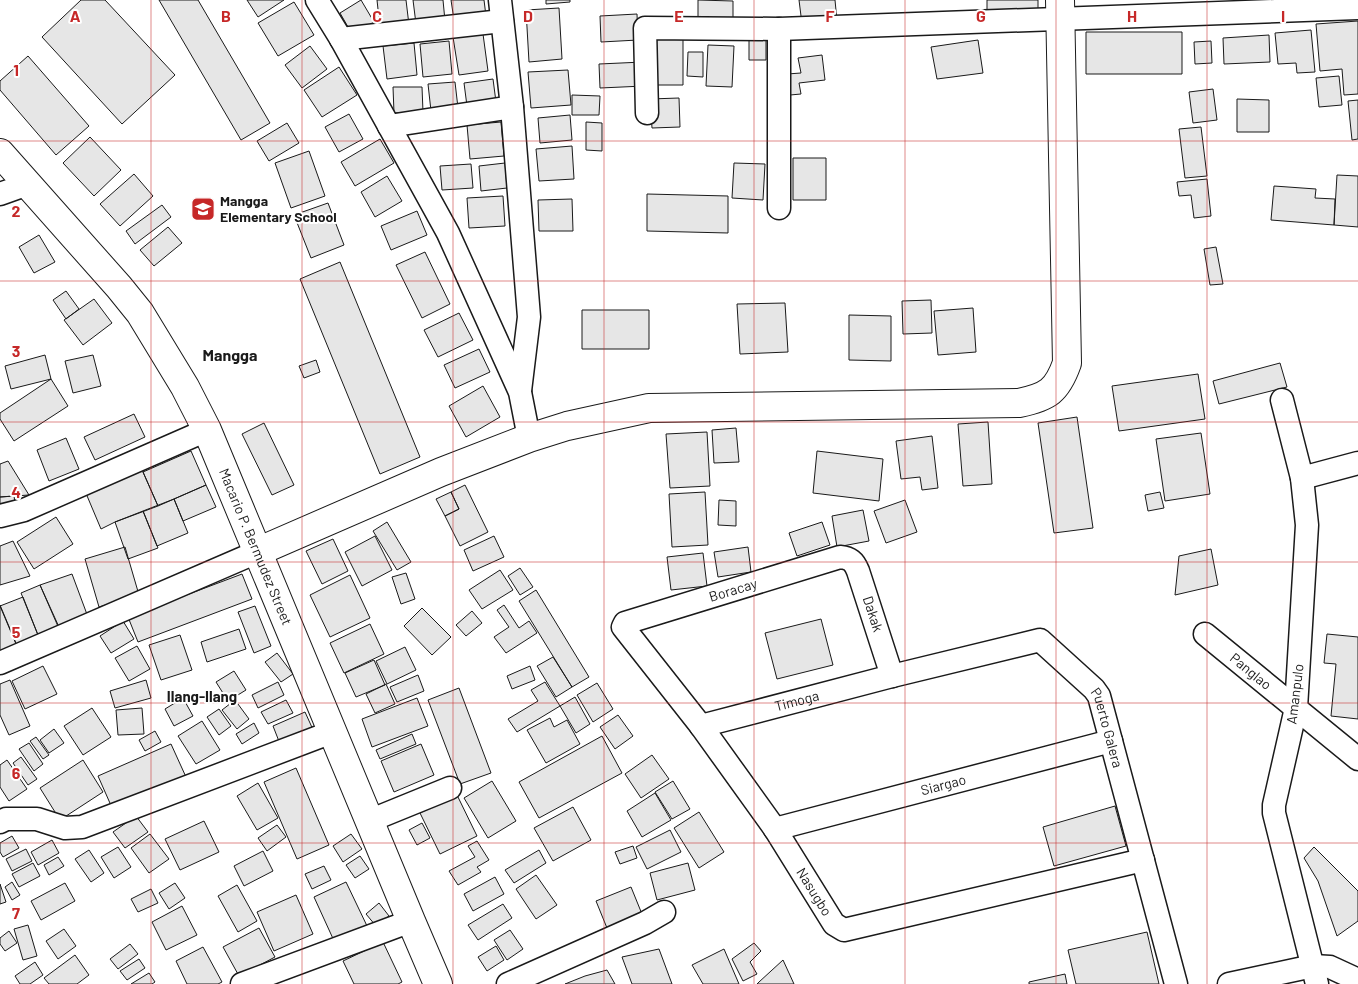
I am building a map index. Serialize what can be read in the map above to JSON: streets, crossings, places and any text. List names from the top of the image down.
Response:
{
  "streets": {
    "street": [
      "Macario P. Bermudez Street",
      "Boracay",
      "Dakak",
      "Panglao",
      "Amanpulo",
      "Timoga",
      "Puerto Galera",
      "Siargao",
      "Nasugbo"
    ]
  },
  "crossings": [
    ["Boracay", "Dakak"],
    ["Boracay", "Nasugbo"],
    ["Dakak", "Timoga"],
    ["Dakak", "Puerto Galera"],
    ["Panglao", "Amanpulo"],
    ["Timoga", "Puerto Galera"],
    ["Timoga", "Nasugbo"],
    ["Puerto Galera", "Siargao"],
    ["Puerto Galera", "Nasugbo"],
    ["Siargao", "Nasugbo"]
  ],
  "districts": ["Mangga", "Ilang-Ilang"],
  "places": {
    "school or university": ["Mangga Elementary School"]
  },
  "grid": {
    "columns": [
      "A",
      "B",
      "C",
      "D",
      "E",
      "F",
      "G",
      "H",
      "I"
    ],
    "rows": [
      "1",
      "2",
      "3",
      "4",
      "5",
      "6",
      "7"
    ]
  }
}
